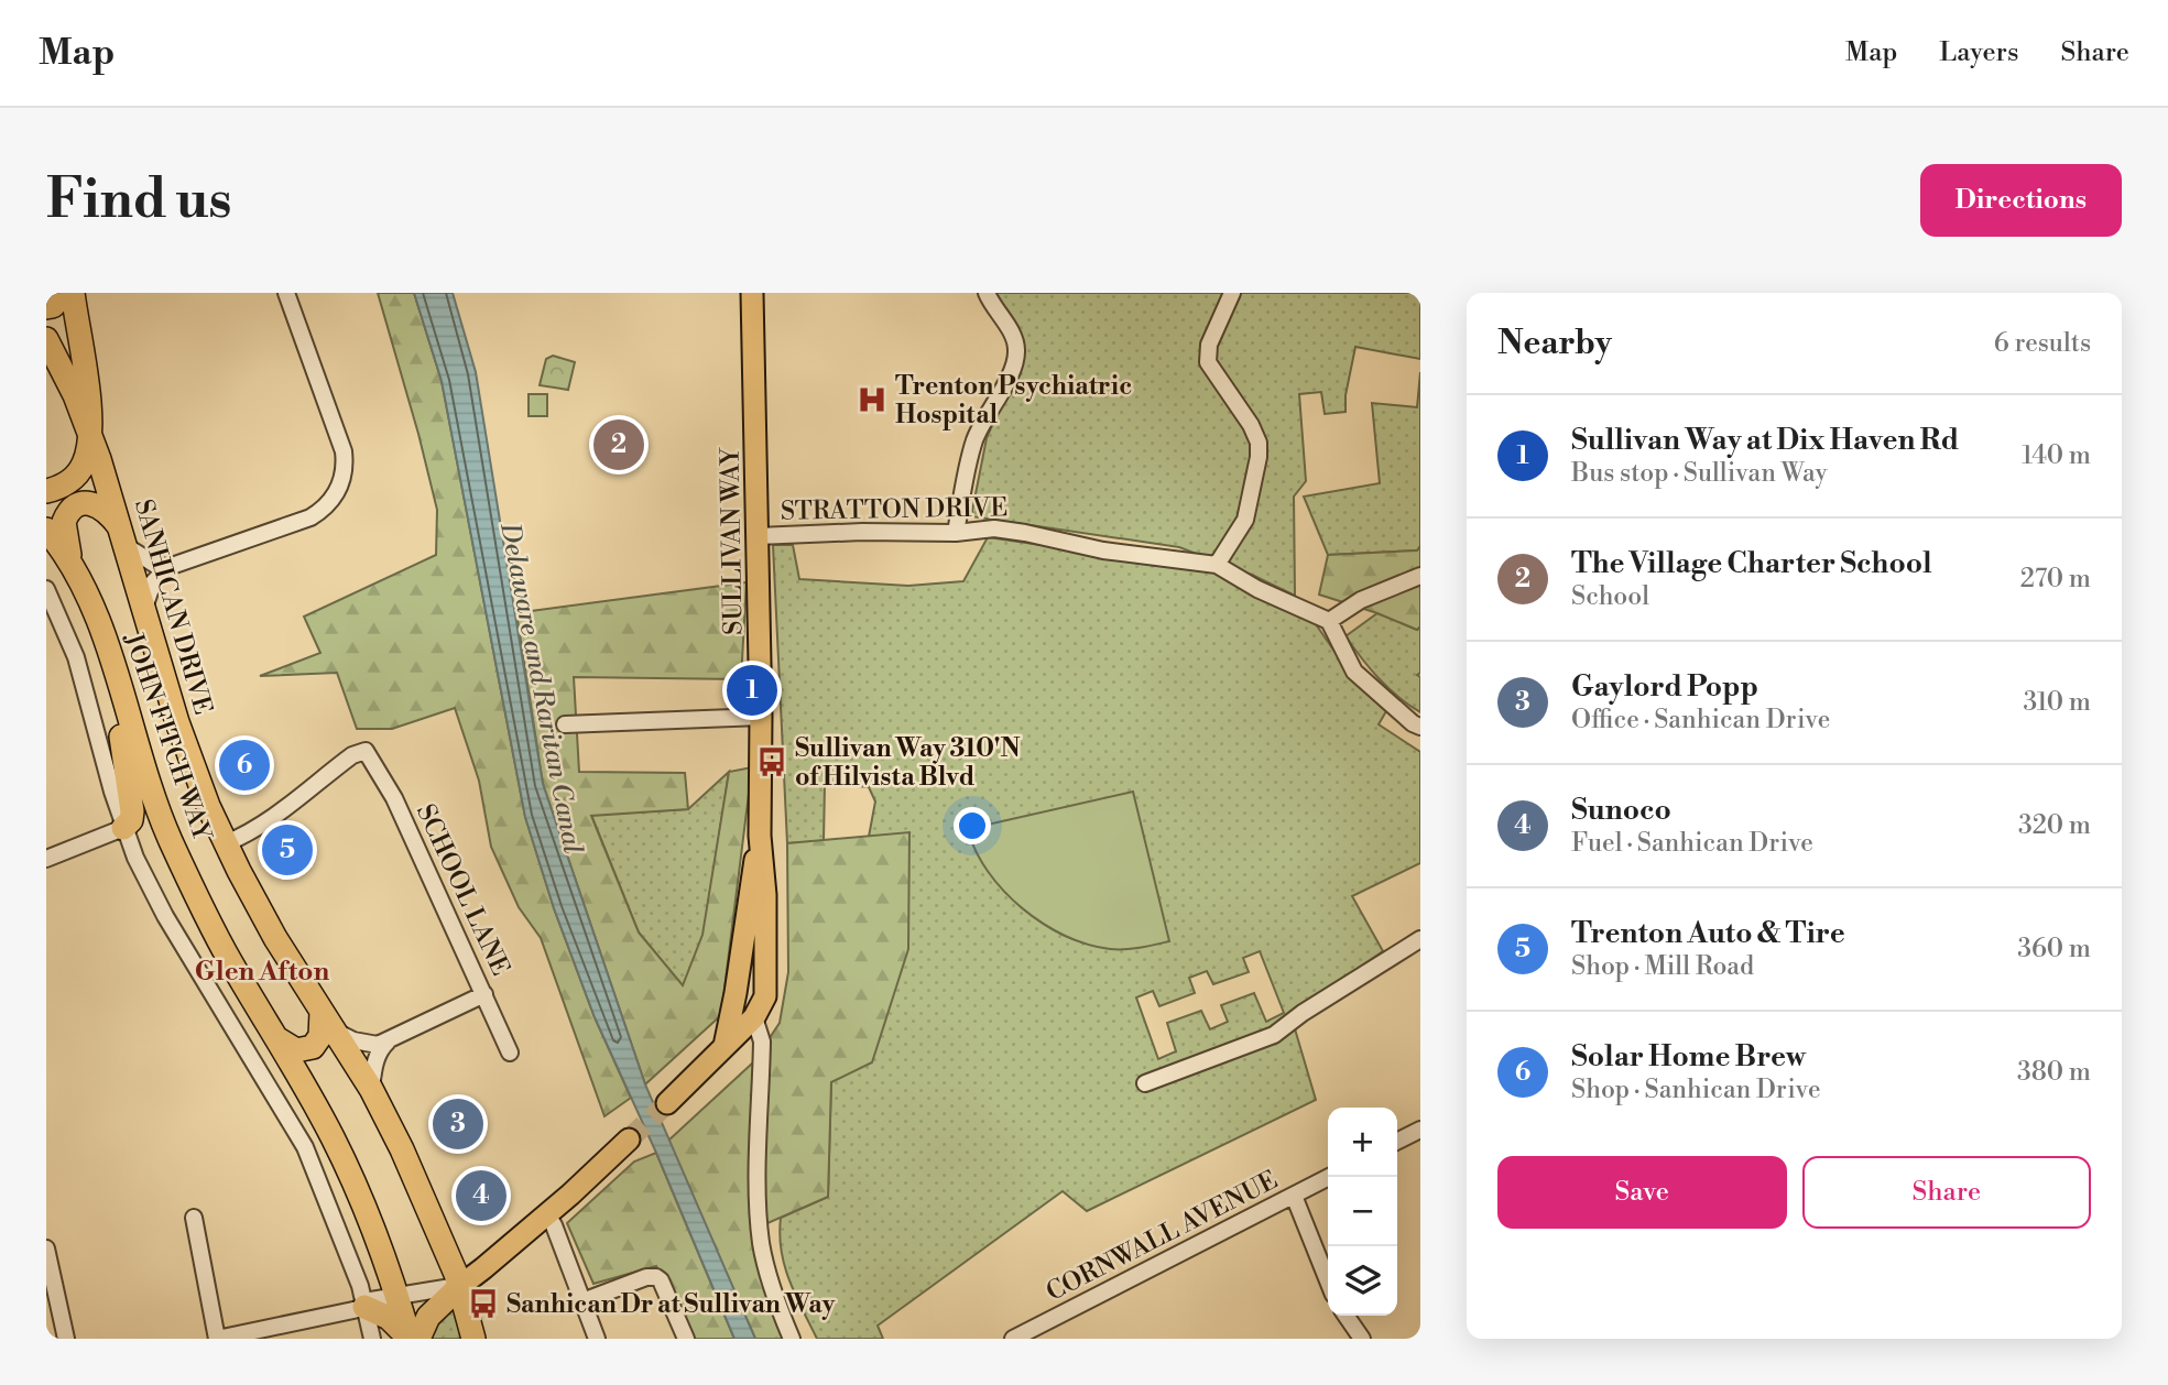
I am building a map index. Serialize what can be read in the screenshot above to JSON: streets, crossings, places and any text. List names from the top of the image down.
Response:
{
  "streets": {
    "highway": ["SANHICAN DRIVE", "JOHN FITCH WAY"],
    "main road": ["SULLIVAN WAY"],
    "street": ["STRATTON DRIVE", "SCHOOL LANE", "CORNWALL AVENUE"]
  },
  "crossings": [
    ["STRATTON DRIVE", "SULLIVAN WAY"],
    ["SANHICAN DRIVE", "SCHOOL LANE"]
  ],
  "districts": ["Glen Afton"],
  "water": ["Delaware and Raritan Canal"],
  "places": {
    "hospital": ["Trenton Psychiatric Hospital"],
    "bus stop": ["Sullivan Way 310'N of Hilvista Blvd", "Sanhican Dr at Sullivan Way"]
  },
  "page": {
    "header": "Map",
    "nav": ["Map", "Layers", "Share"],
    "buttons": [
      "Directions",
      ["Save", "Share"]
    ],
    "title": "Find us",
    "heading": ["Nearby", "6 results"],
    "list": [
      {
        "mark": "1",
        "name": "Sullivan Way at Dix Haven Rd",
        "note": "Bus stop · Sullivan Way",
        "value": "140 m"
      },
      {
        "mark": "2",
        "name": "The Village Charter School",
        "note": "School",
        "value": "270 m"
      },
      {
        "mark": "3",
        "name": "Gaylord Popp",
        "note": "Office · Sanhican Drive",
        "value": "310 m"
      },
      {
        "mark": "4",
        "name": "Sunoco",
        "note": "Fuel · Sanhican Drive",
        "value": "320 m"
      },
      {
        "mark": "5",
        "name": "Trenton Auto & Tire",
        "note": "Shop · Mill Road",
        "value": "360 m"
      },
      {
        "mark": "6",
        "name": "Solar Home Brew",
        "note": "Shop · Sanhican Drive",
        "value": "380 m"
      }
    ],
    "pins": [
      "2",
      "1",
      "6",
      "5",
      "3",
      "4"
    ],
    "map_buttons": ["+", "−"]
  }
}
